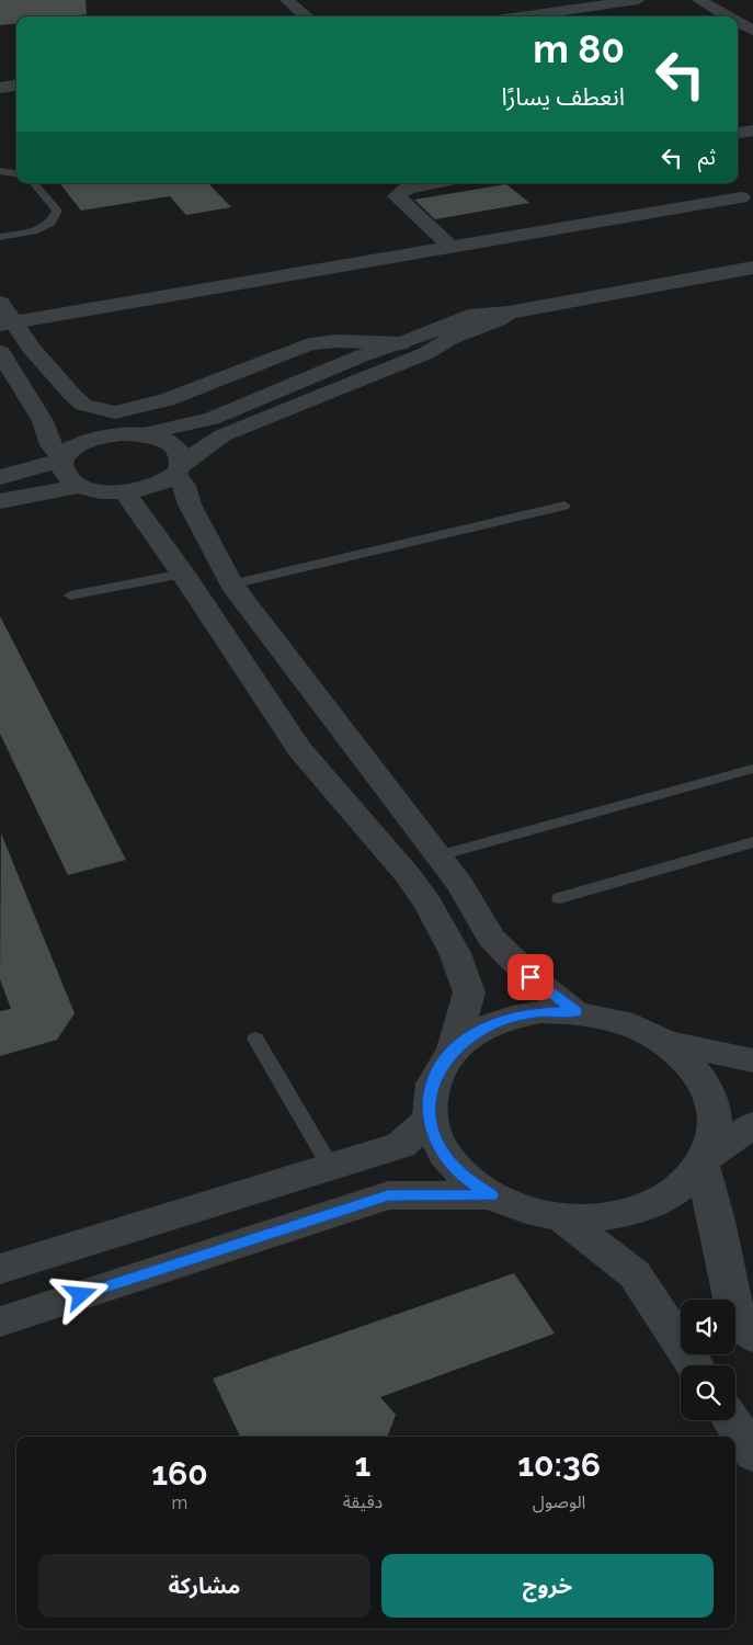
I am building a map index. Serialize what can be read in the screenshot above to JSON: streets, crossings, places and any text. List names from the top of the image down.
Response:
{
  "page": {
    "turn": ["80 m", "انعطف يسارًا"],
    "then": "ثم",
    "eta": [
      "10:36",
      "الوصول",
      "1",
      "دقيقة",
      "160",
      "m"
    ],
    "buttons": ["خروج", "مشاركة"]
  }
}
